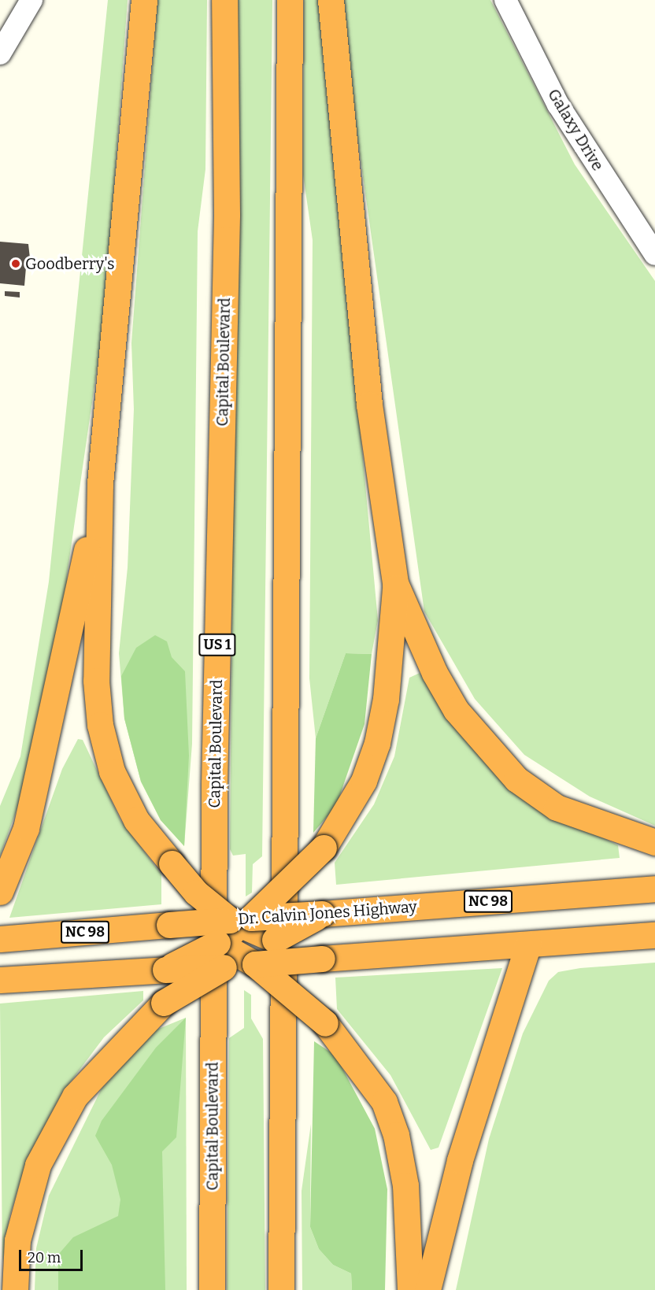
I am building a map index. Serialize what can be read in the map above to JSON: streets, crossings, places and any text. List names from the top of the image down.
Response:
{
  "streets": {
    "highway": [
      "Capital Boulevard",
      "US 1",
      "NC 98",
      "Dr. Calvin Jones Highway"
    ],
    "street": ["Galaxy Drive"]
  },
  "places": ["Goodberry's"],
  "scale_bar": "20 m"
}
